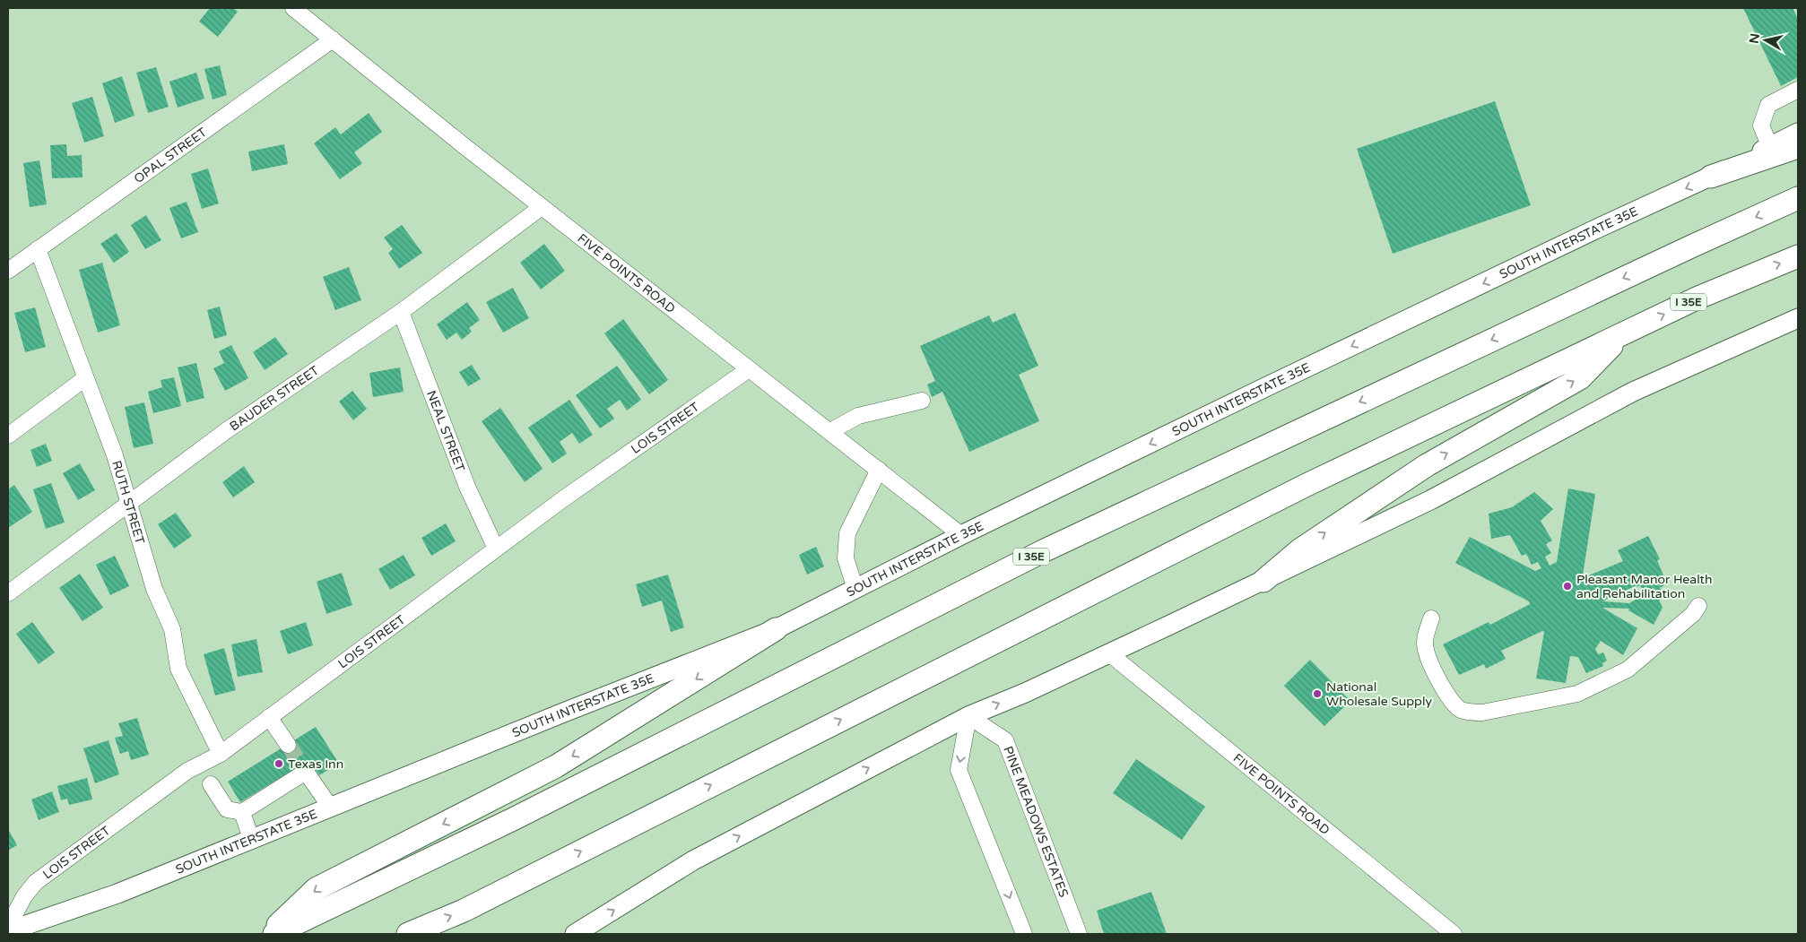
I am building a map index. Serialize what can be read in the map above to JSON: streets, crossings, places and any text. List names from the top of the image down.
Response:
{
  "streets": {
    "highway": ["I 35E"],
    "main road": ["SOUTH INTERSTATE 35E"],
    "street": [
      "OPAL STREET",
      "FIVE POINTS ROAD",
      "BAUDER STREET",
      "LOIS STREET",
      "NEAL STREET",
      "RUTH STREET",
      "PINE MEADOWS ESTATES"
    ]
  },
  "crossings": [
    ["OPAL STREET", "FIVE POINTS ROAD"],
    ["OPAL STREET", "RUTH STREET"],
    ["SOUTH INTERSTATE 35E", "FIVE POINTS ROAD"],
    ["FIVE POINTS ROAD", "BAUDER STREET"],
    ["FIVE POINTS ROAD", "LOIS STREET"],
    ["BAUDER STREET", "NEAL STREET"],
    ["BAUDER STREET", "RUTH STREET"],
    ["LOIS STREET", "NEAL STREET"],
    ["LOIS STREET", "RUTH STREET"]
  ],
  "places": ["Pleasant Manor Health and Rehabilitation", "National Wholesale Supply", "Texas Inn"],
  "north": "left"
}
